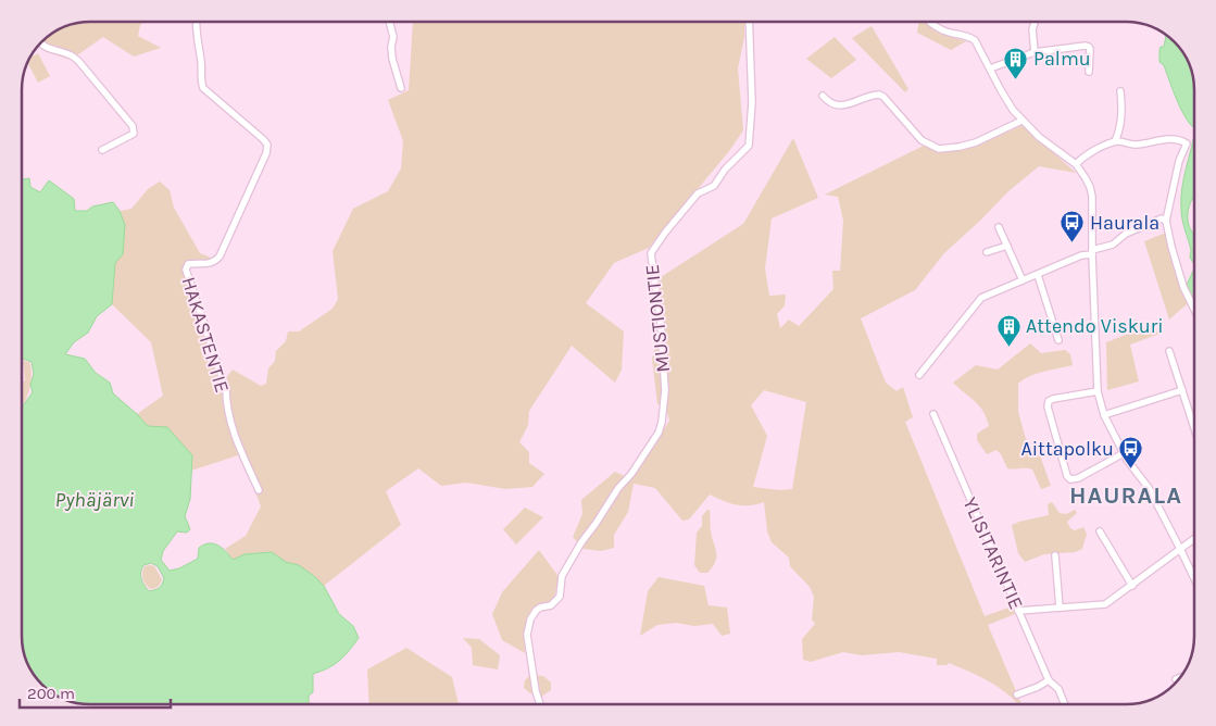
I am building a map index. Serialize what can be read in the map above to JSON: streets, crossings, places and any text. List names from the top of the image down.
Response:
{
  "streets": {
    "street": ["MUSTIONTIE", "HAKASTENTIE", "YLISITARINTIE"]
  },
  "districts": ["HAURALA"],
  "water": ["Pyhäjärvi"],
  "places": {
    "building": ["Palmu", "Attendo Viskuri"],
    "bus stop": ["Haurala", "Aittapolku"]
  },
  "scale_bar": "200 m"
}
